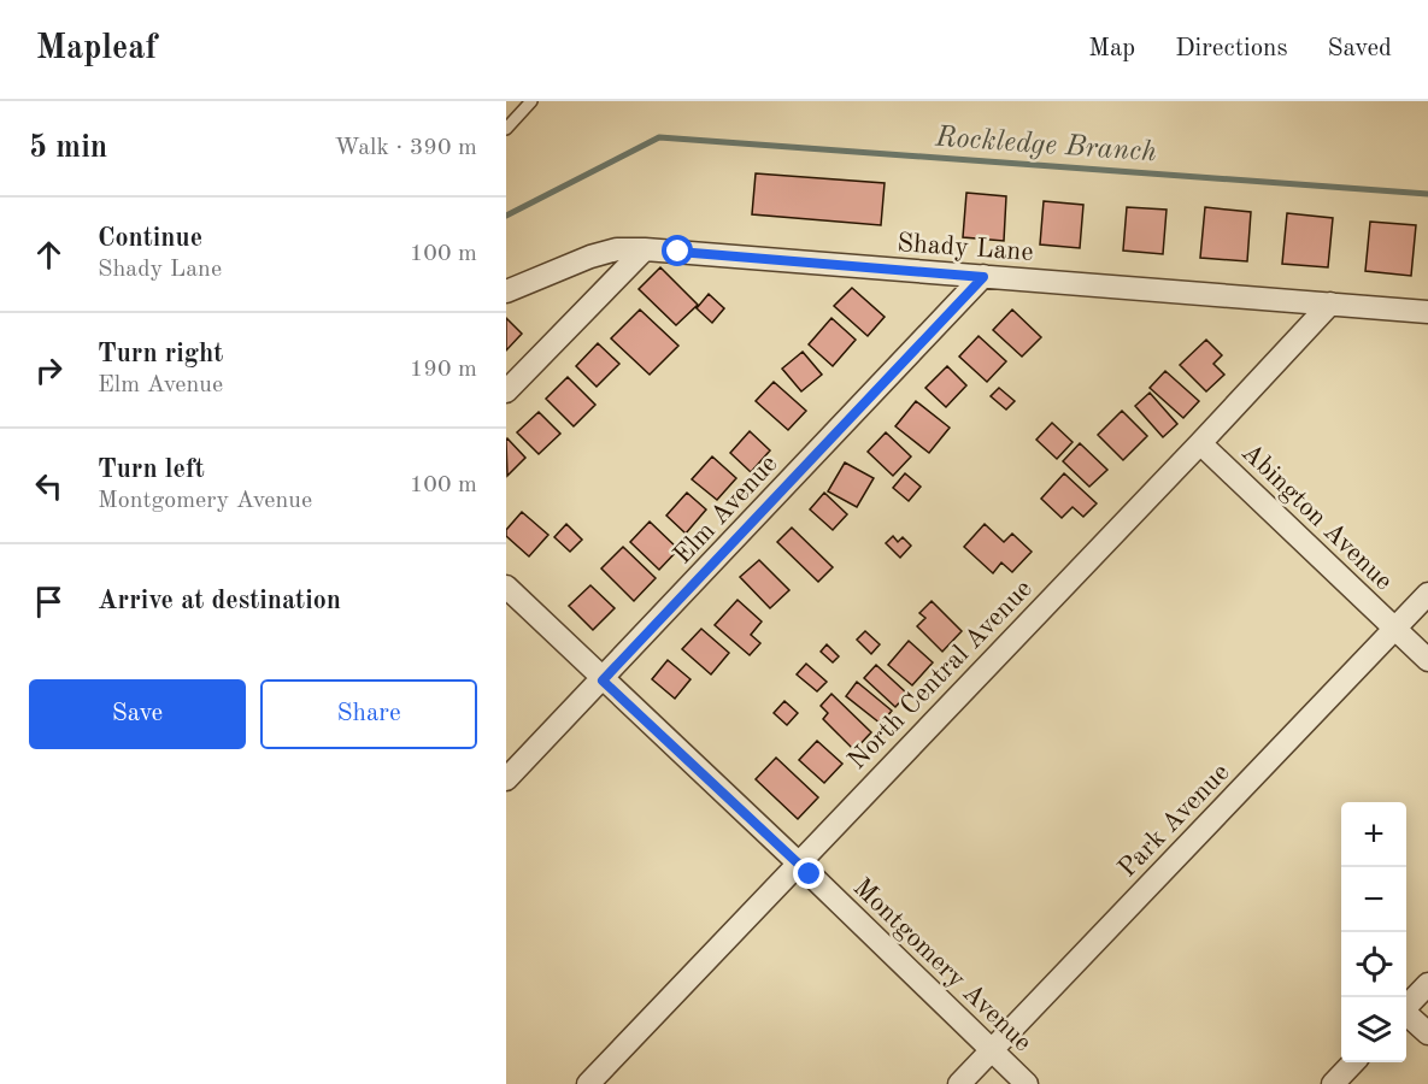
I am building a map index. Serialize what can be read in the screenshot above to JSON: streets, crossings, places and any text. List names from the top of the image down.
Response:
{
  "streets": {
    "street": [
      "Shady Lane",
      "Elm Avenue",
      "Abington Avenue",
      "North Central Avenue",
      "Park Avenue",
      "Montgomery Avenue"
    ]
  },
  "crossings": [
    ["Shady Lane", "Elm Avenue"],
    ["Shady Lane", "North Central Avenue"],
    ["Elm Avenue", "Montgomery Avenue"],
    ["Abington Avenue", "North Central Avenue"],
    ["Abington Avenue", "Park Avenue"],
    ["North Central Avenue", "Montgomery Avenue"],
    ["Park Avenue", "Montgomery Avenue"]
  ],
  "water": ["Rockledge Branch"],
  "page": {
    "header": "Mapleaf",
    "nav": ["Map", "Directions", "Saved"],
    "heading": ["5 min", "Walk · 390 m"],
    "list": [
      ["Continue", "Shady Lane", "100 m"],
      ["Turn right", "Elm Avenue", "190 m"],
      ["Turn left", "Montgomery Avenue", "100 m"],
      "Arrive at destination"
    ],
    "buttons": ["Save", "Share"],
    "map_buttons": ["+", "−"]
  }
}
